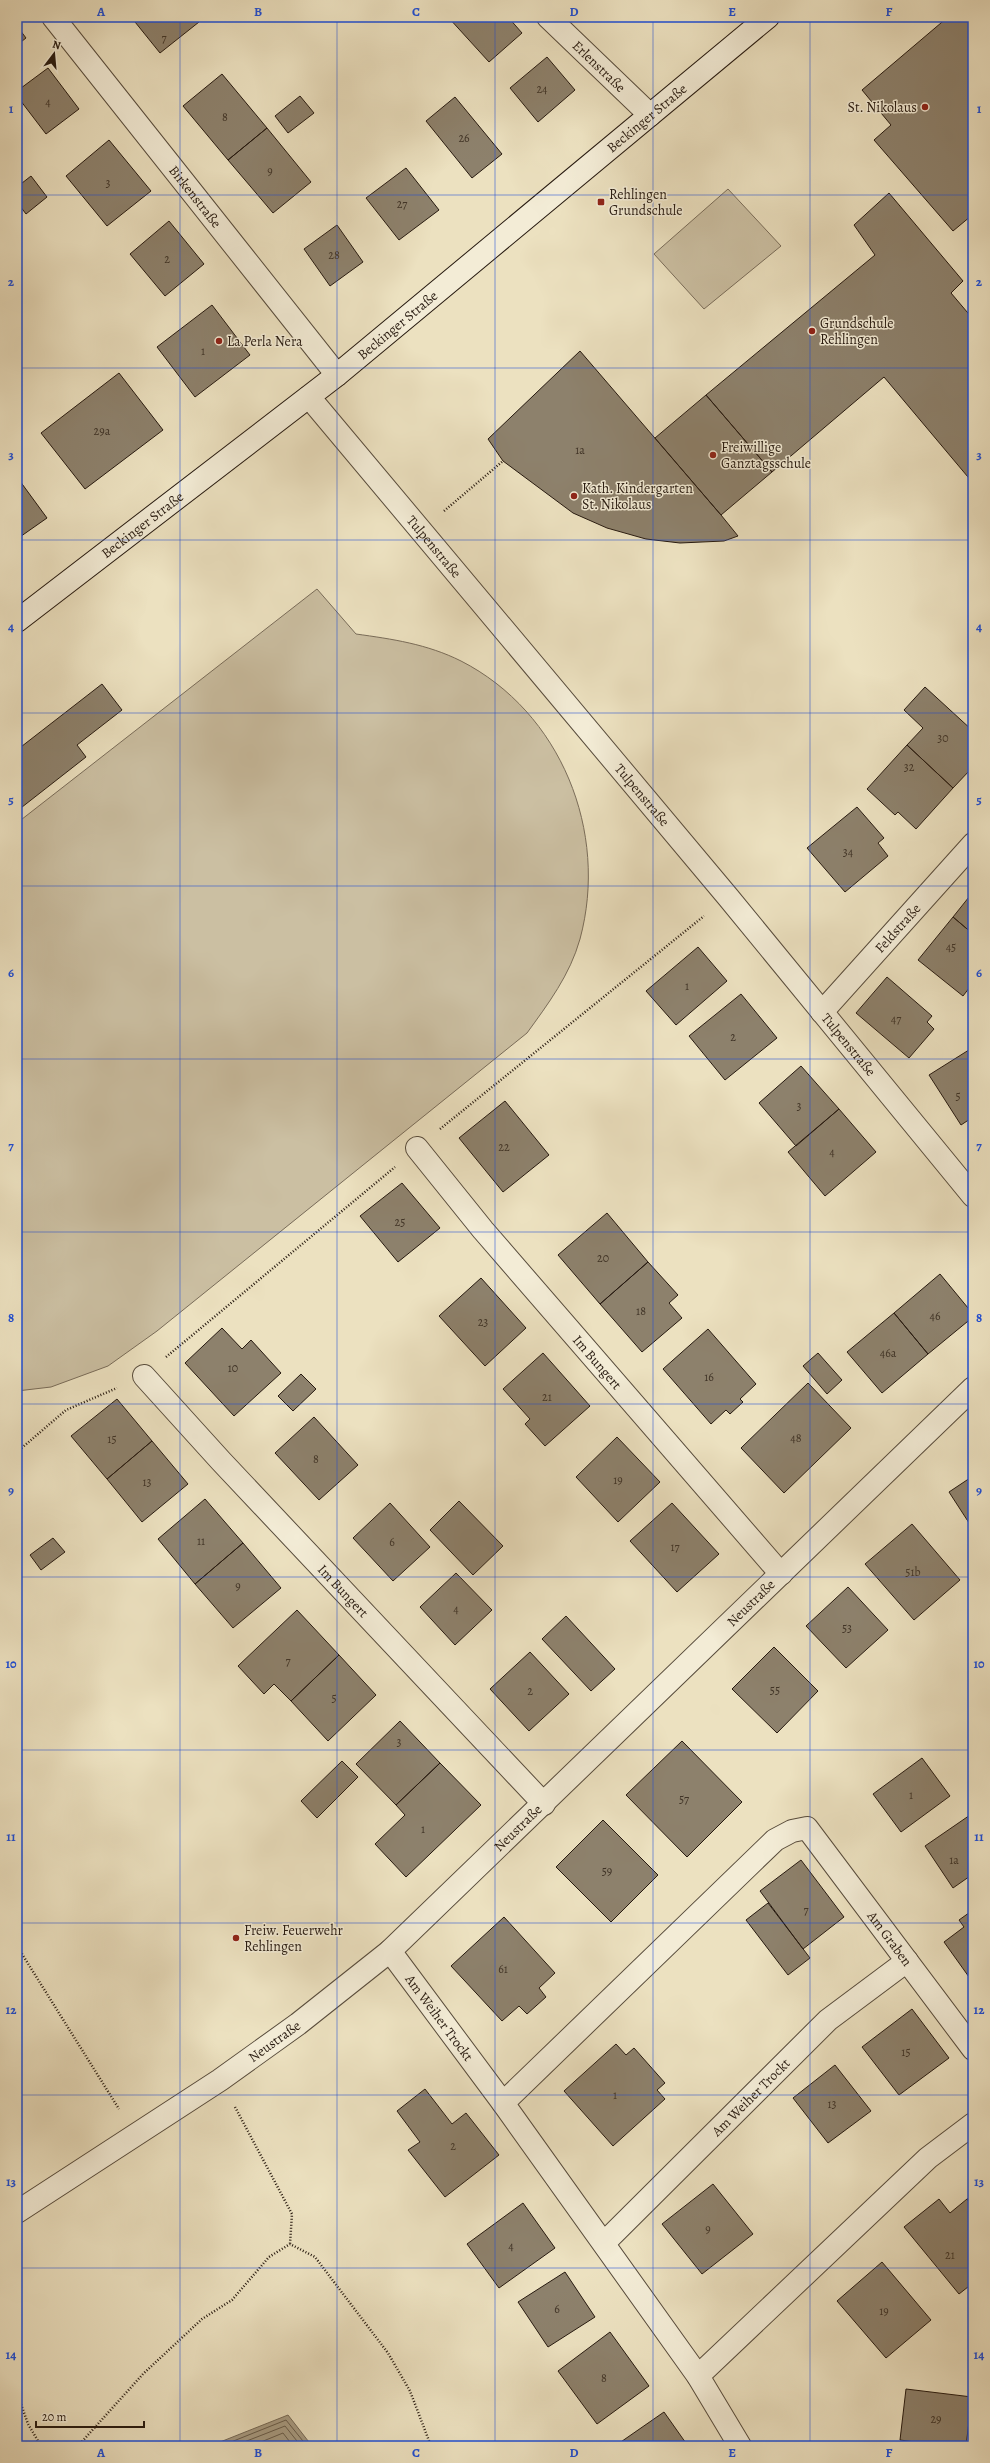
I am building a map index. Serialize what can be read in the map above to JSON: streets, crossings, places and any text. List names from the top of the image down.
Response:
{
  "streets": {
    "street": [
      "Erlenstraße",
      "Beckinger Straße",
      "Birkenstraße",
      "Tulpenstraße",
      "Feldstraße",
      "Im Bungert",
      "Neustraße",
      "Am Graben",
      "Am Weiher Trockt"
    ]
  },
  "crossings": [
    ["Erlenstraße", "Beckinger Straße"],
    ["Beckinger Straße", "Birkenstraße"],
    ["Beckinger Straße", "Tulpenstraße"],
    ["Tulpenstraße", "Feldstraße"],
    ["Im Bungert", "Neustraße"],
    ["Neustraße", "Am Weiher Trockt"],
    ["Am Graben", "Am Weiher Trockt"]
  ],
  "places": {
    "other": [
      "St. Nikolaus",
      "Grundschule Rehlingen",
      "La Perla Nera",
      "Freiwillige Ganztagsschule",
      "Kath. Kindergarten St. Nikolaus",
      "Freiw. Feuerwehr Rehlingen"
    ],
    "transit": ["Rehlingen Grundschule"]
  },
  "house_numbers": [
    "7",
    "24",
    "4",
    "8",
    "26",
    "9",
    "3",
    "27",
    "28",
    "2",
    "1",
    "29a",
    "1a",
    "30",
    "32",
    "34",
    "45",
    "1",
    "47",
    "2",
    "5",
    "3",
    "22",
    "4",
    "25",
    "20",
    "18",
    "46",
    "23",
    "46a",
    "10",
    "16",
    "21",
    "48",
    "15",
    "8",
    "19",
    "13",
    "11",
    "6",
    "17",
    "51b",
    "9",
    "4",
    "53",
    "7",
    "55",
    "2",
    "5",
    "3",
    "1",
    "57",
    "1",
    "1a",
    "59",
    "7",
    "61",
    "15",
    "1",
    "13",
    "2",
    "9",
    "4",
    "21",
    "6",
    "19",
    "8",
    "29"
  ],
  "scale_bar": "20 m",
  "north": "top",
  "grid": {
    "columns": [
      "A",
      "B",
      "C",
      "D",
      "E",
      "F"
    ],
    "rows": [
      "1",
      "2",
      "3",
      "4",
      "5",
      "6",
      "7",
      "8",
      "9",
      "10",
      "11",
      "12",
      "13",
      "14"
    ]
  }
}
